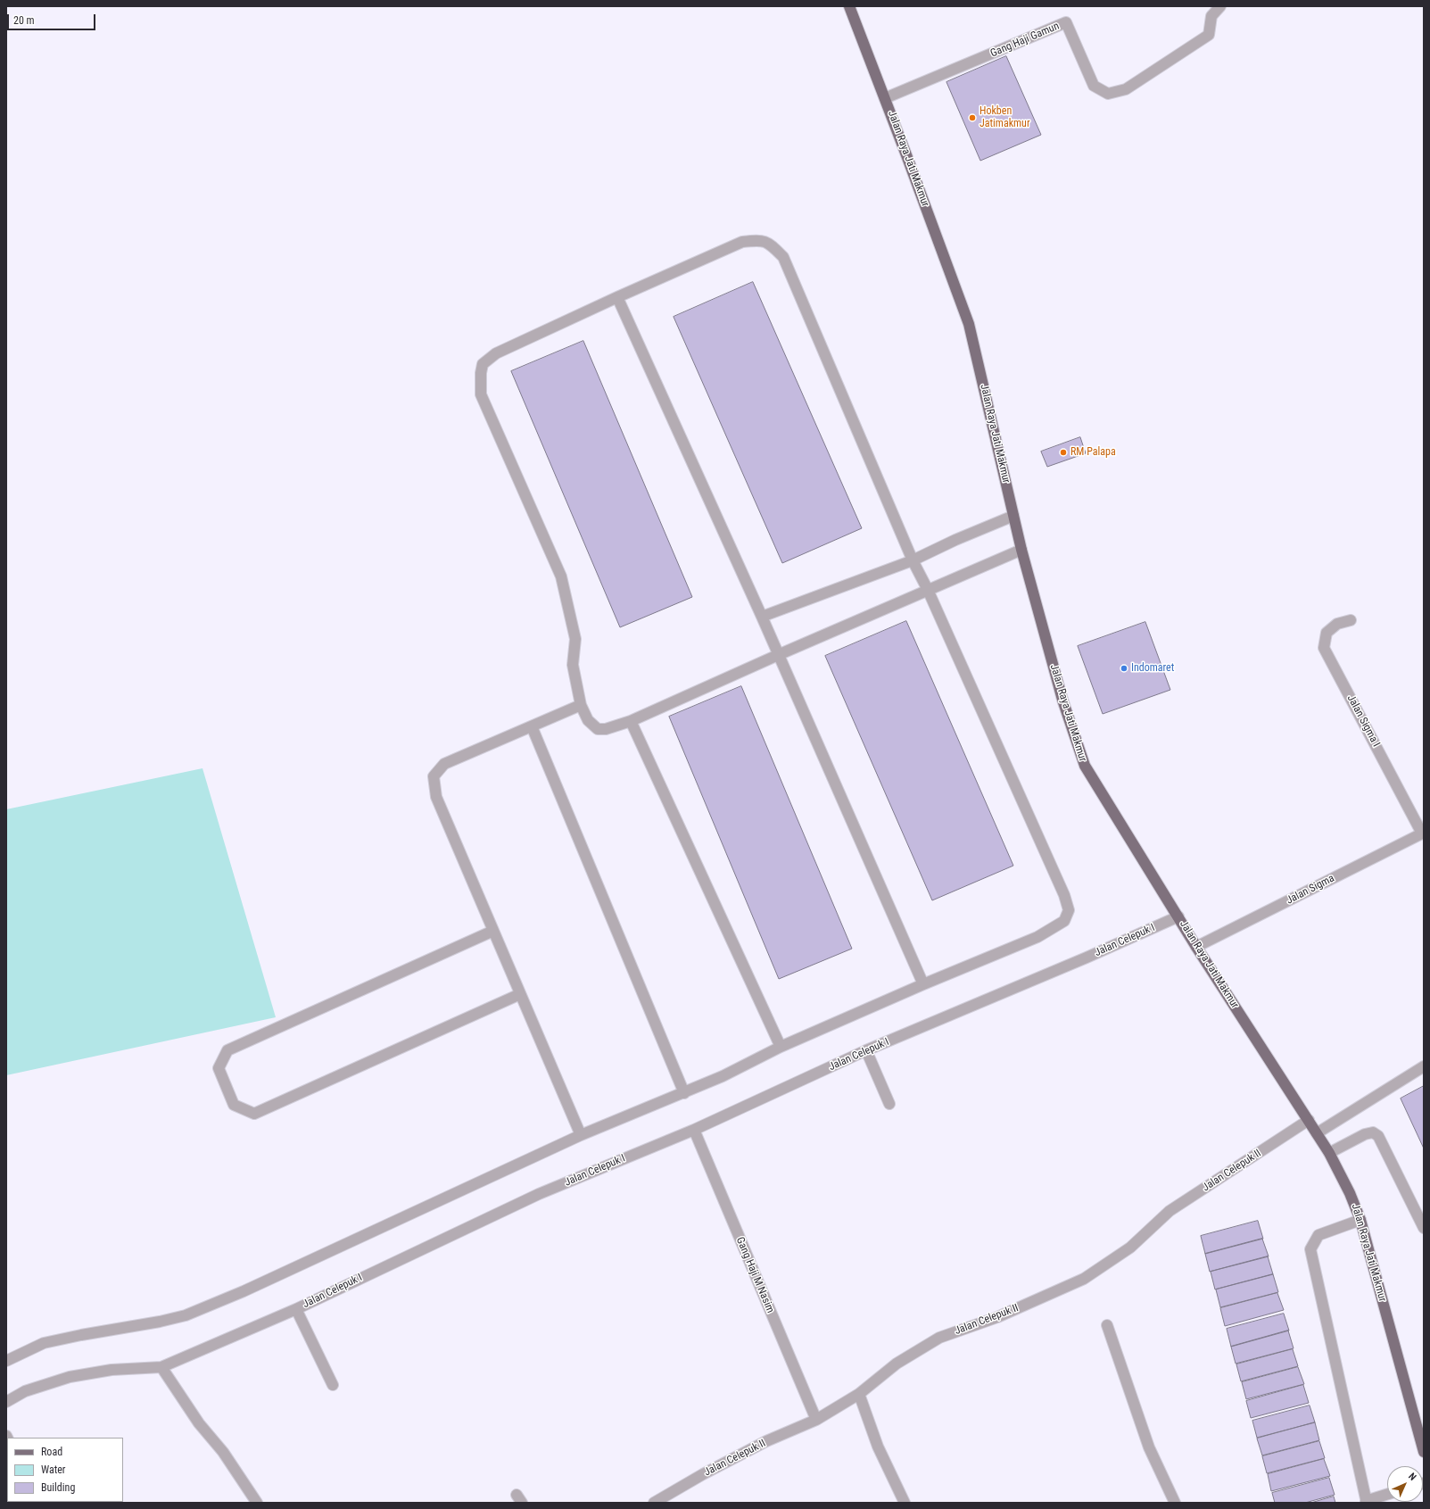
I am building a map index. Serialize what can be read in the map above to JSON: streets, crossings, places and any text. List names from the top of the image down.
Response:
{
  "streets": {
    "main road": ["Jalan Raya Jati Makmur"],
    "street": [
      "Gang Haji Gamun",
      "Jalan Sigma I",
      "Jalan Sigma",
      "Jalan Celepuk I",
      "Jalan Celepuk II",
      "Gang Haji M Nasim"
    ]
  },
  "crossings": [
    ["Gang Haji Gamun", "Jalan Raya Jati Makmur"],
    ["Jalan Raya Jati Makmur", "Jalan Sigma"],
    ["Jalan Raya Jati Makmur", "Jalan Celepuk I"],
    ["Jalan Raya Jati Makmur", "Jalan Celepuk II"],
    ["Jalan Sigma I", "Jalan Sigma"],
    ["Jalan Celepuk I", "Gang Haji M Nasim"],
    ["Jalan Celepuk II", "Gang Haji M Nasim"]
  ],
  "places": ["Hokben Jatimakmur", "RM Palapa", "Indomaret"],
  "legend": ["Road", "Water", "Building"],
  "scale_bar": "20 m",
  "north": "top right"
}
